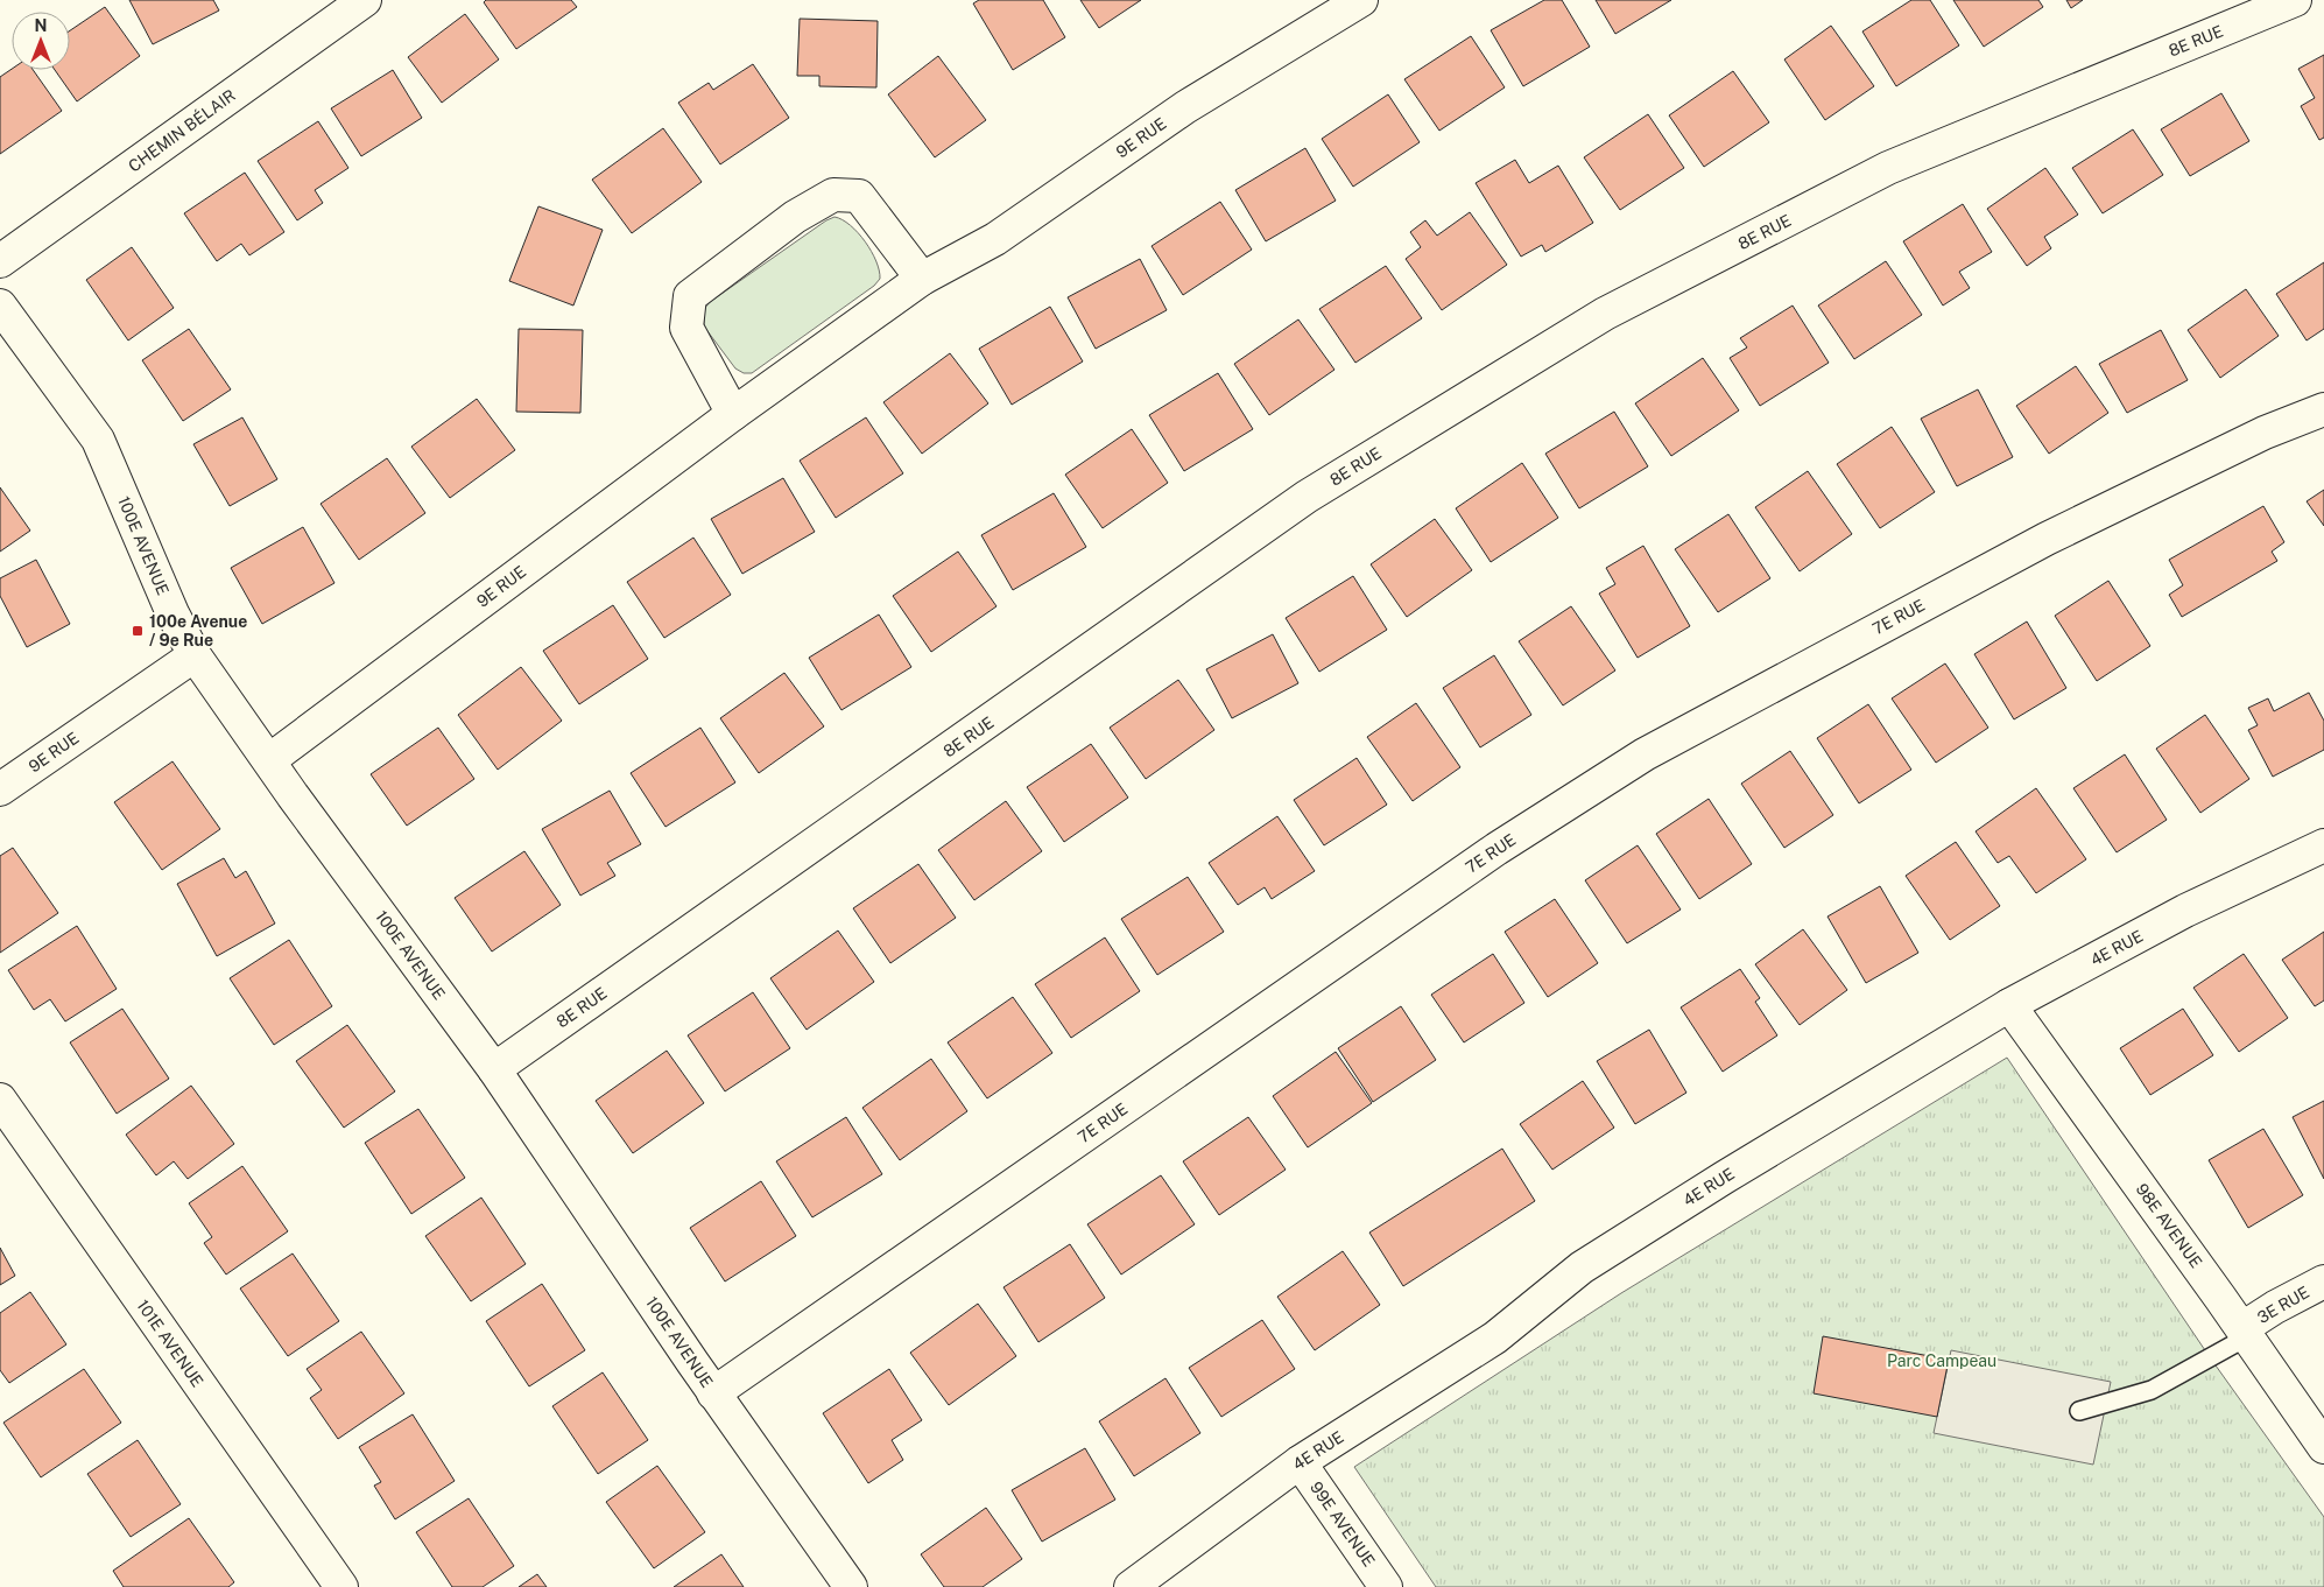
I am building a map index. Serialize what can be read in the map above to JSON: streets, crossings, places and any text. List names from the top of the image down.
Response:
{
  "streets": {
    "street": [
      "8E RUE",
      "CHEMIN BÉLAIR",
      "9E RUE",
      "100E AVENUE",
      "7E RUE",
      "4E RUE",
      "98E AVENUE",
      "3E RUE",
      "101E AVENUE",
      "99E AVENUE"
    ]
  },
  "crossings": [
    ["8E RUE", "100E AVENUE"],
    ["9E RUE", "100E AVENUE"],
    ["100E AVENUE", "7E RUE"],
    ["4E RUE", "98E AVENUE"],
    ["4E RUE", "99E AVENUE"],
    ["98E AVENUE", "3E RUE"]
  ],
  "parks": ["Parc Campeau"],
  "places": {
    "transit": ["100e Avenue / 9e Rue"]
  },
  "north": "top"
}
